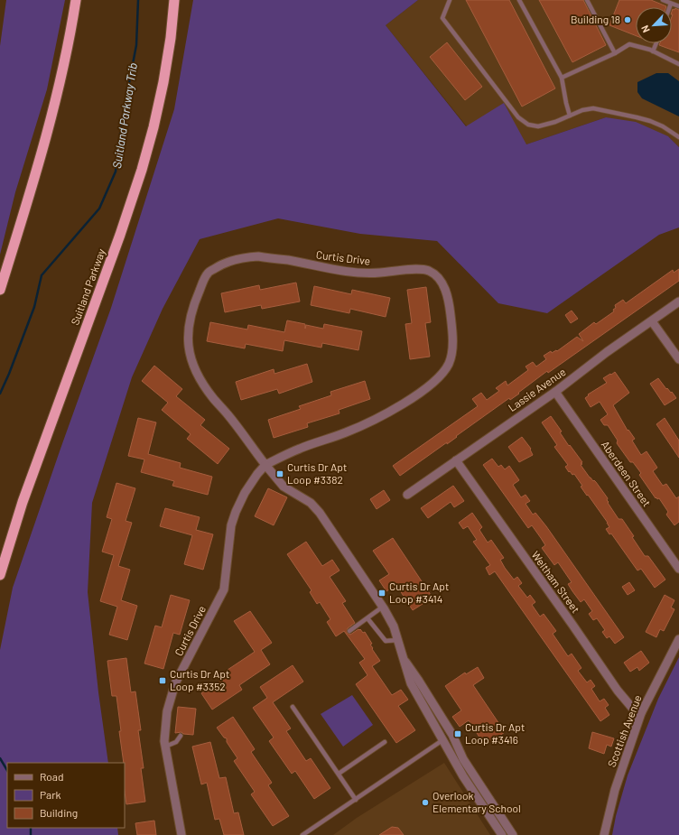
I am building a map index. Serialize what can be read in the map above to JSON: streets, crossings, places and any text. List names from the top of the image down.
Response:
{
  "streets": {
    "highway": ["Suitland Parkway"],
    "street": [
      "Curtis Drive",
      "Lassie Avenue",
      "Aberdeen Street",
      "Weltham Street",
      "Scottish Avenue"
    ]
  },
  "crossings": [
    ["Lassie Avenue", "Aberdeen Street"],
    ["Lassie Avenue", "Weltham Street"],
    ["Weltham Street", "Scottish Avenue"]
  ],
  "water": ["Suitland Parkway Trib"],
  "places": {
    "other": ["Building 18", "Overlook Elementary School"],
    "transit": [
      "Curtis Dr Apt Loop #3382",
      "Curtis Dr Apt Loop #3414",
      "Curtis Dr Apt Loop #3352",
      "Curtis Dr Apt Loop #3416"
    ]
  },
  "legend": ["Road", "Park", "Building"],
  "north": "bottom left"
}
